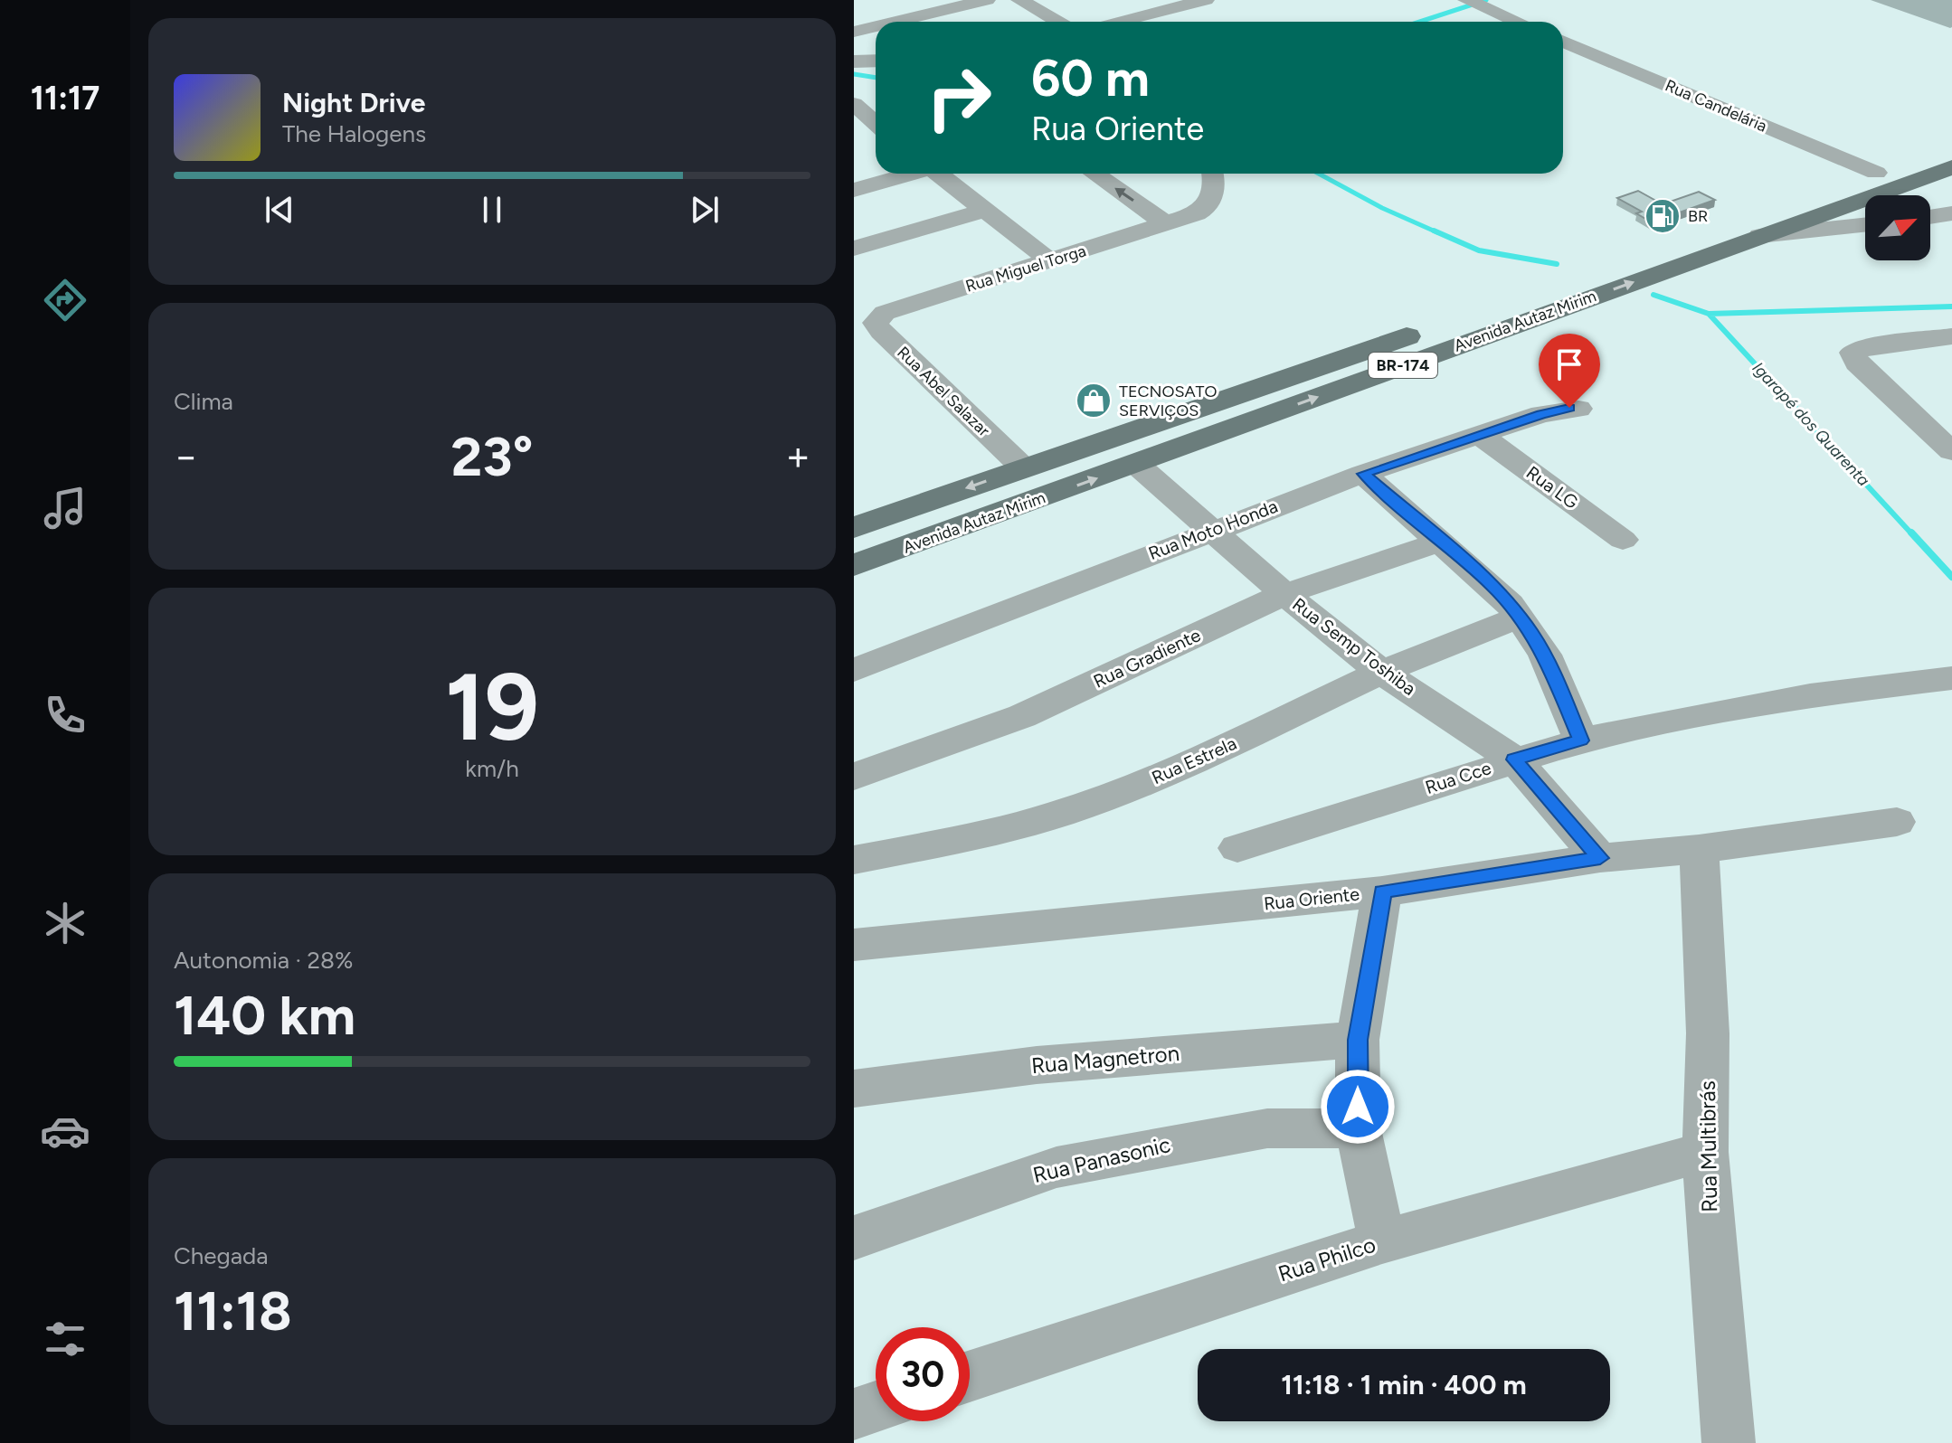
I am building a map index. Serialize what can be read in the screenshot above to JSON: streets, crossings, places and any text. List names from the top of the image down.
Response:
{
  "streets": {
    "main road": ["Avenida Autaz Mirim", "BR-174"],
    "street": [
      "Rua Candelária",
      "Rua Miguel Torga",
      "Rua Abel Salazar",
      "Rua LG",
      "Rua Moto Honda",
      "Rua Semp Toshiba",
      "Rua Gradiente",
      "Rua Estrela",
      "Rua Cce",
      "Rua Oriente",
      "Rua Magnetron",
      "Rua Multibrás",
      "Rua Panasonic",
      "Rua Philco"
    ]
  },
  "crossings": [
    ["Rua Candelária", "Avenida Autaz Mirim"],
    ["Rua Miguel Torga", "Rua Abel Salazar"],
    ["Avenida Autaz Mirim", "Rua Abel Salazar"],
    ["Avenida Autaz Mirim", "Rua Semp Toshiba"],
    ["Rua LG", "Rua Moto Honda"],
    ["Rua Moto Honda", "Rua Semp Toshiba"],
    ["Rua Semp Toshiba", "Rua Gradiente"],
    ["Rua Semp Toshiba", "Rua Estrela"],
    ["Rua Semp Toshiba", "Rua Cce"],
    ["Rua Semp Toshiba", "Rua Oriente"],
    ["Rua Oriente", "Rua Multibrás"],
    ["Rua Multibrás", "Rua Philco"]
  ],
  "water": ["Igarapé dos Quarenta"],
  "places": {
    "fuel station": ["BR"],
    "shop": ["TECNOSATO SERVIÇOS"]
  },
  "north": "top right",
  "page": {
    "tabs": "11:17",
    "turn": ["60 m", "Rua Oriente"],
    "song": ["Night Drive", "The Halogens"],
    "tile": [
      "Clima",
      ["19", "km/h"],
      ["Autonomia · 28%", "140 km"],
      ["Chegada", "11:18"]
    ],
    "heat": ["−", "23°", "+"],
    "limit": "30",
    "trip": "11:18 · 1 min · 400 m"
  }
}
